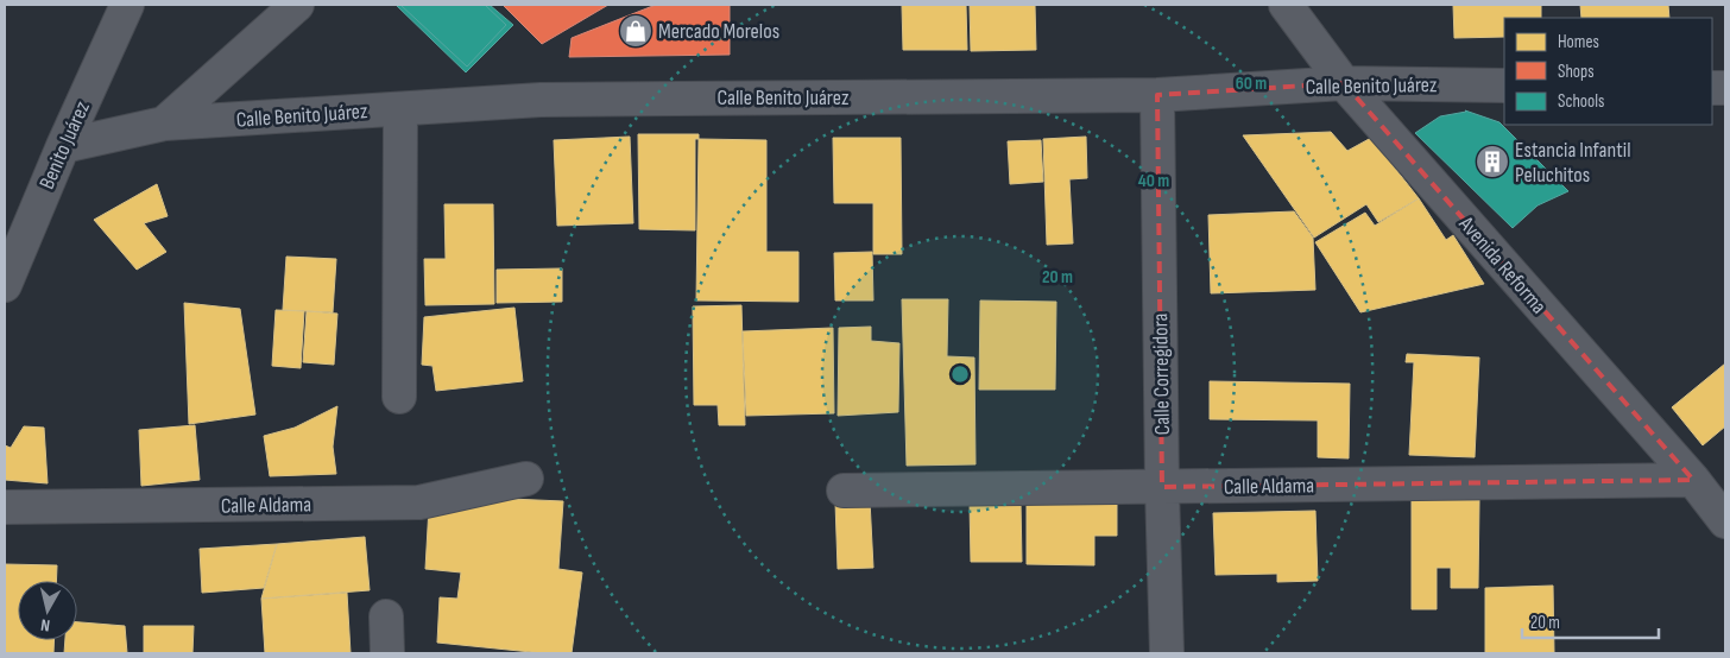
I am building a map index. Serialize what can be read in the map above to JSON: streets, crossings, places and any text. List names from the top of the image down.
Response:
{
  "streets": {
    "street": [
      "Calle Benito Juárez",
      "Benito Juárez",
      "Avenida Reforma",
      "Calle Corregidora",
      "Calle Aldama"
    ]
  },
  "crossings": [
    ["Calle Benito Juárez", "Benito Juárez"],
    ["Calle Benito Juárez", "Avenida Reforma"],
    ["Calle Benito Juárez", "Calle Corregidora"],
    ["Avenida Reforma", "Calle Aldama"],
    ["Calle Corregidora", "Calle Aldama"]
  ],
  "places": {
    "shop": ["Mercado Morelos"],
    "building": ["Estancia Infantil Peluchitos"]
  },
  "legend": ["Homes", "Shops", "Schools"],
  "scale_bar": "20 m",
  "north": "bottom",
  "rings": ["60 m", "40 m", "20 m"]
}
